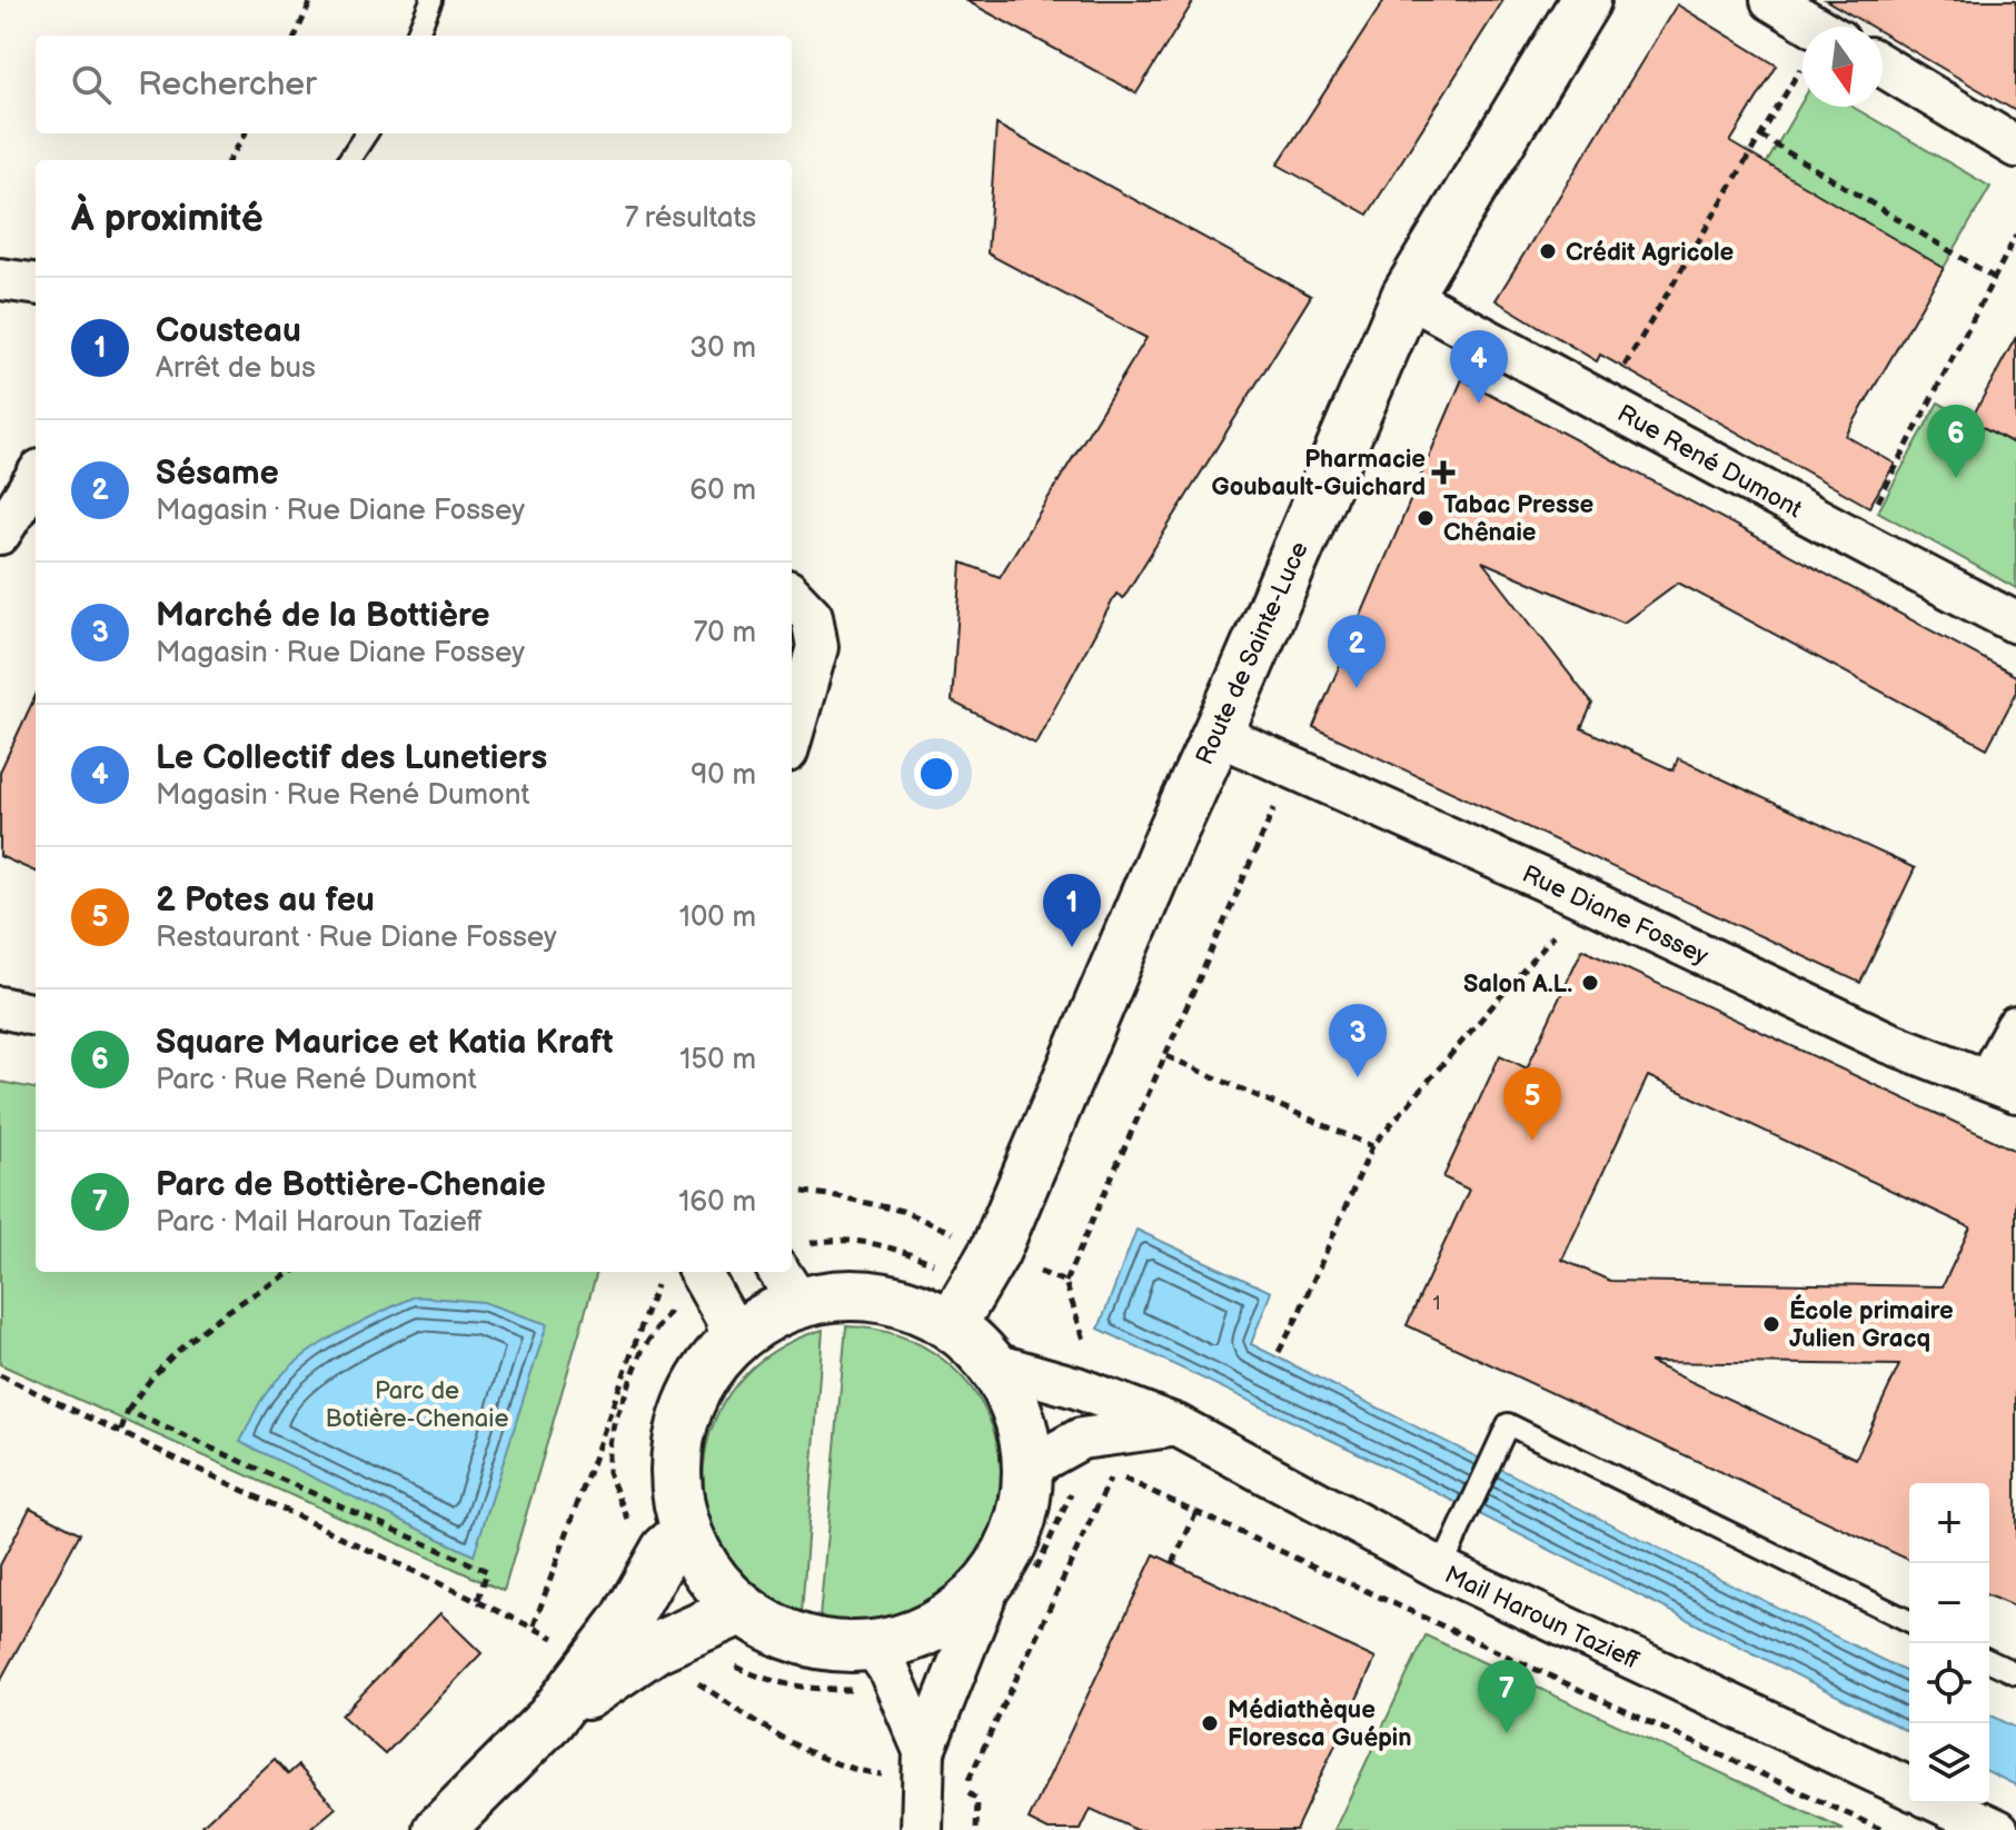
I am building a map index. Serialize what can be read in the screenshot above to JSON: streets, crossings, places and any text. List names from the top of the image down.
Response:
{
  "streets": {
    "street": [
      "Rue René Dumont",
      "Route de Sainte-Luce",
      "Rue Diane Fossey",
      "Mail Haroun Tazieff"
    ]
  },
  "crossings": [
    ["Rue René Dumont", "Route de Sainte-Luce"],
    ["Route de Sainte-Luce", "Rue Diane Fossey"]
  ],
  "parks": ["Parc de Botière-Chenaie"],
  "places": {
    "other": [
      "Crédit Agricole",
      "Tabac Presse Chênaie",
      "Salon A.L.",
      "École primaire Julien Gracq",
      "Médiathèque Floresca Guépin"
    ],
    "health": ["Pharmacie Goubault-Guichard"]
  },
  "house_numbers": ["1"],
  "north": "bottom",
  "page": {
    "search": "Rechercher",
    "heading": ["À proximité", "7 résultats"],
    "list": [
      {
        "mark": "1",
        "name": "Cousteau",
        "note": "Arrêt de bus",
        "value": "30 m"
      },
      {
        "mark": "2",
        "name": "Sésame",
        "note": "Magasin · Rue Diane Fossey",
        "value": "60 m"
      },
      {
        "mark": "3",
        "name": "Marché de la Bottière",
        "note": "Magasin · Rue Diane Fossey",
        "value": "70 m"
      },
      {
        "mark": "4",
        "name": "Le Collectif des Lunetiers",
        "note": "Magasin · Rue René Dumont",
        "value": "90 m"
      },
      {
        "mark": "5",
        "name": "2 Potes au feu",
        "note": "Restaurant · Rue Diane Fossey",
        "value": "100 m"
      },
      {
        "mark": "6",
        "name": "Square Maurice et Katia Kraft",
        "note": "Parc · Rue René Dumont",
        "value": "150 m"
      },
      {
        "mark": "7",
        "name": "Parc de Bottière-Chenaie",
        "note": "Parc · Mail Haroun Tazieff",
        "value": "160 m"
      }
    ],
    "pins": [
      "4",
      "6",
      "2",
      "1",
      "3",
      "5",
      "7"
    ],
    "map_buttons": ["+", "−"]
  }
}
